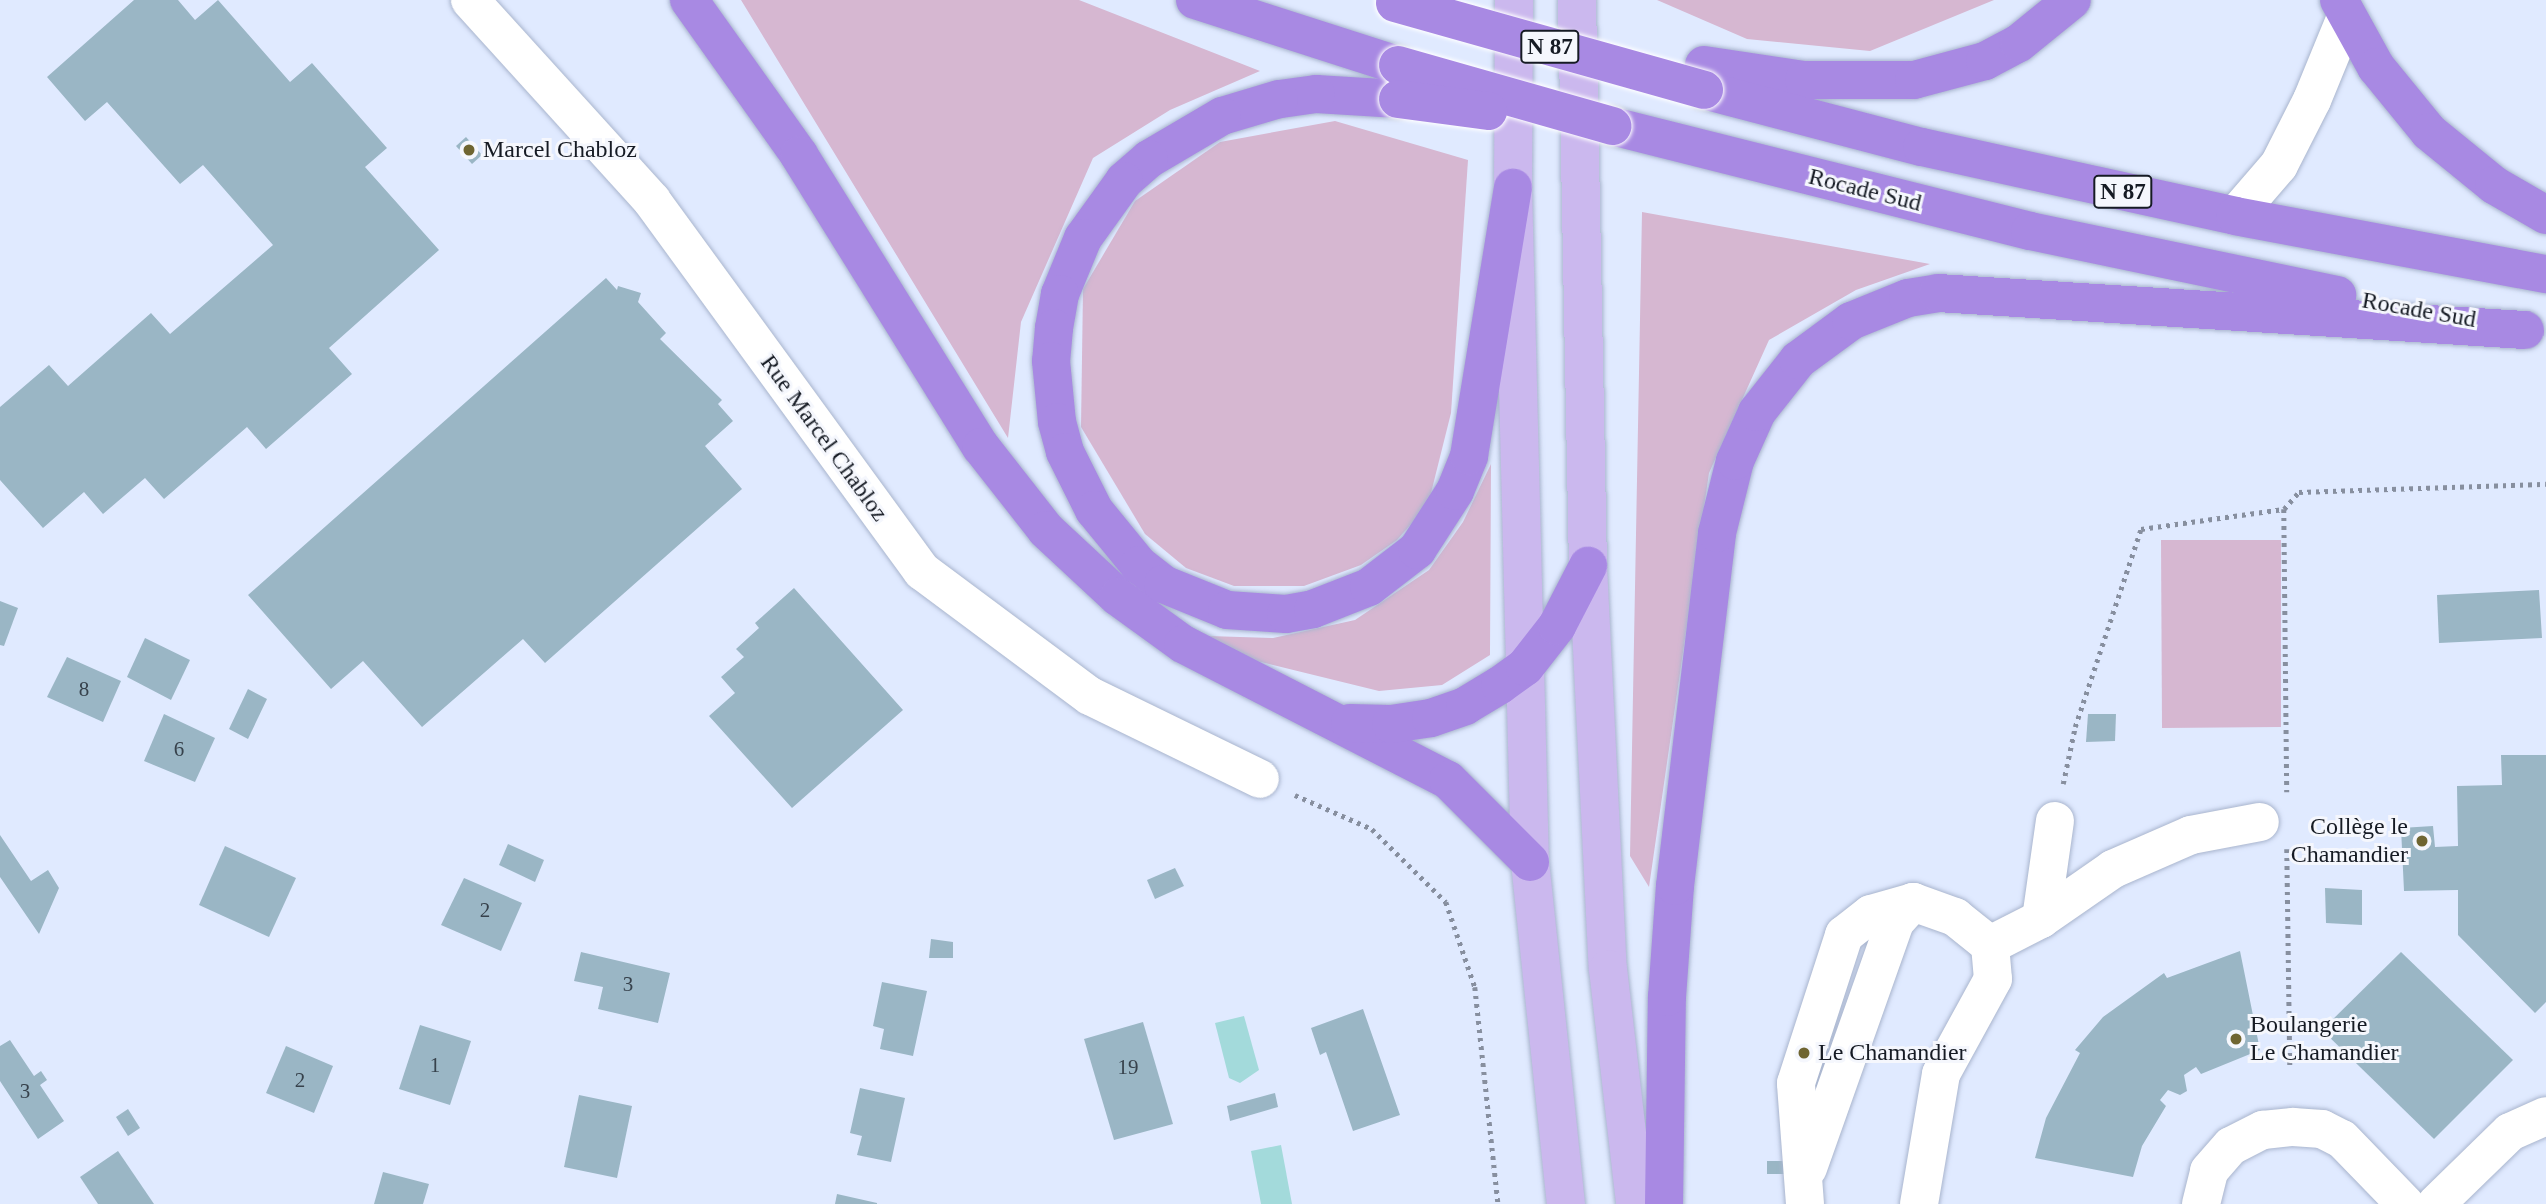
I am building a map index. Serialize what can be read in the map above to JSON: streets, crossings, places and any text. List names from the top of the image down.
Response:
{
  "streets": {
    "highway": ["N 87", "Rocade Sud"],
    "street": ["Rue Marcel Chabloz"]
  },
  "places": [
    "Marcel Chabloz",
    "Collège le Chamandier",
    "Boulangerie Le Chamandier",
    "Le Chamandier"
  ],
  "house_numbers": [
    "8",
    "6",
    "2",
    "3",
    "1",
    "19",
    "2",
    "3"
  ]
}
